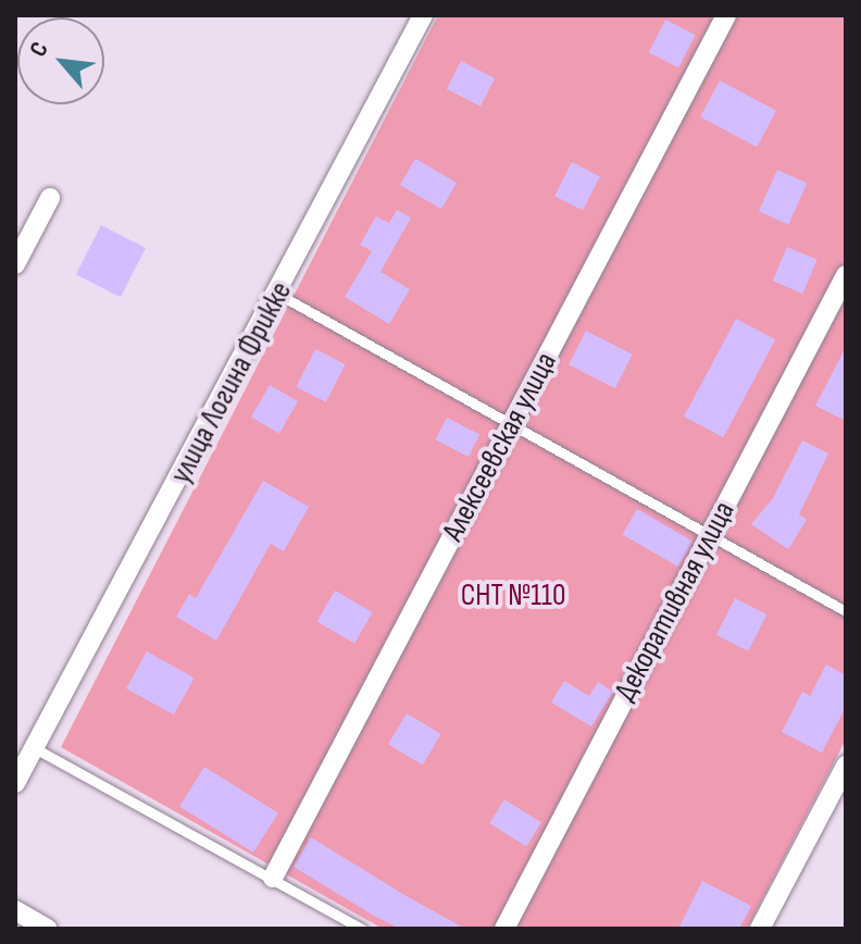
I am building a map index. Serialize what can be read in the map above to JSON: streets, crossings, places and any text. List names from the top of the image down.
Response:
{
  "streets": {
    "street": ["улица Логина Фрикке", "Алексеевская улица", "Декоративная улица"]
  },
  "parks": ["СНТ №110"],
  "north": "top left"
}
